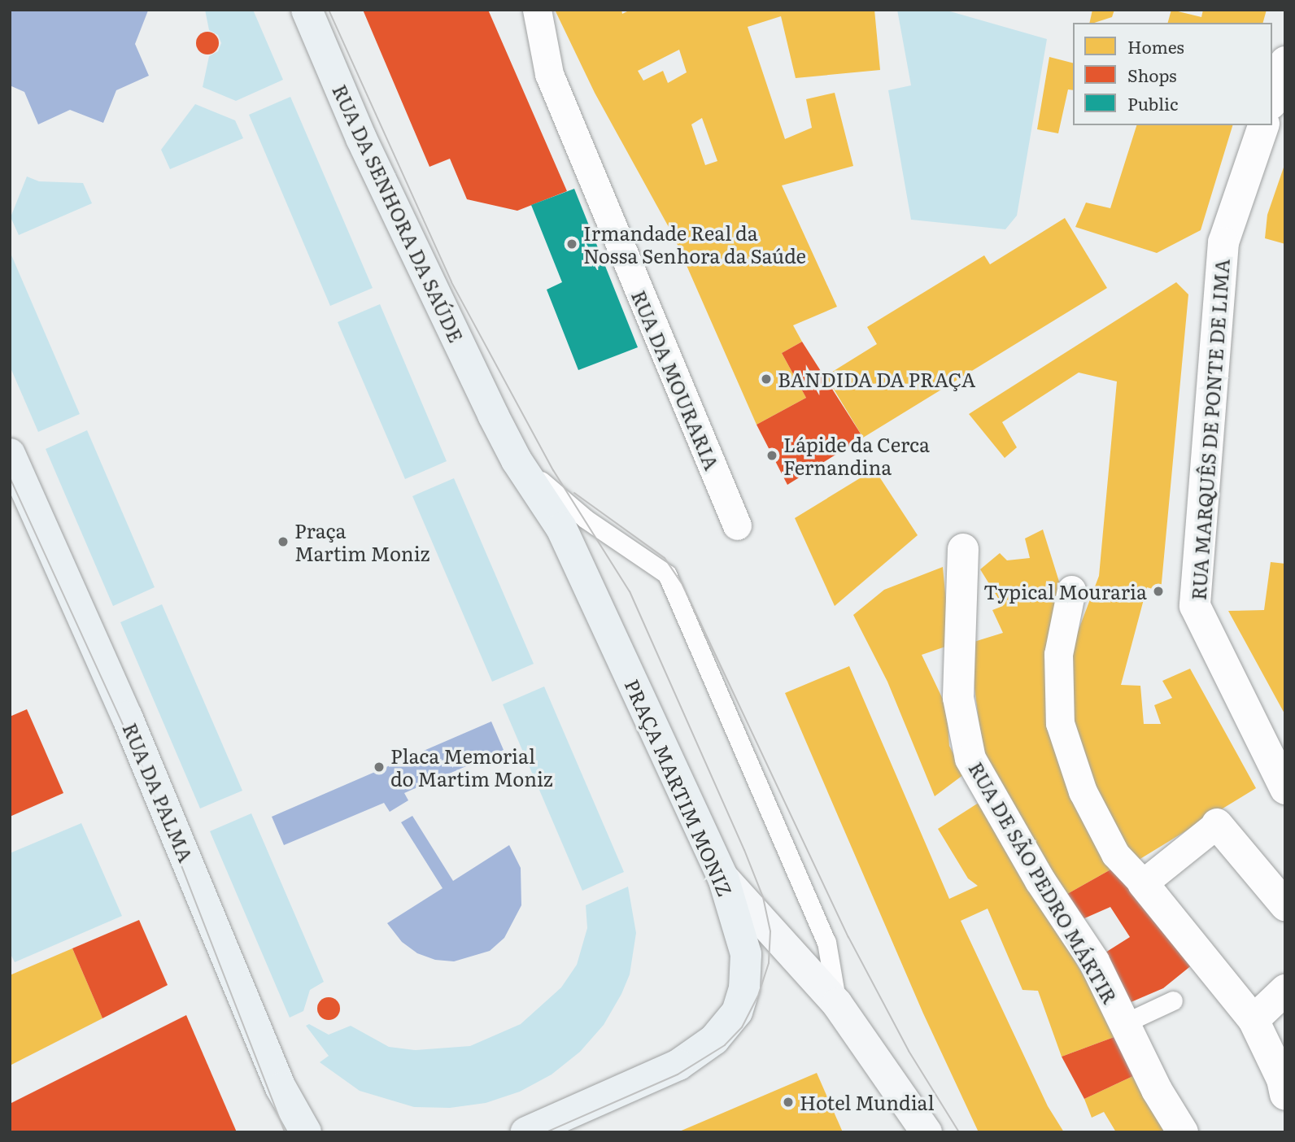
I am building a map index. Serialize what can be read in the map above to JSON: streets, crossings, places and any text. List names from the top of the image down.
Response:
{
  "streets": {
    "main road": ["RUA DA SENHORA DA SAÚDE", "PRAÇA MARTIM MONIZ", "RUA DA PALMA"],
    "street": ["RUA DA MOURARIA", "RUA MARQUÊS DE PONTE DE LIMA", "RUA DE SÃO PEDRO MÁRTIR"]
  },
  "crossings": [
    ["RUA DA SENHORA DA SAÚDE", "PRAÇA MARTIM MONIZ"]
  ],
  "places": [
    "Irmandade Real da Nossa Senhora da Saúde",
    "BANDIDA DA PRAÇA",
    "Lápide da Cerca Fernandina",
    "Praça Martim Moniz",
    "Typical Mouraria",
    "Placa Memorial do Martim Moniz",
    "Hotel Mundial"
  ],
  "legend": ["Homes", "Shops", "Public"]
}
